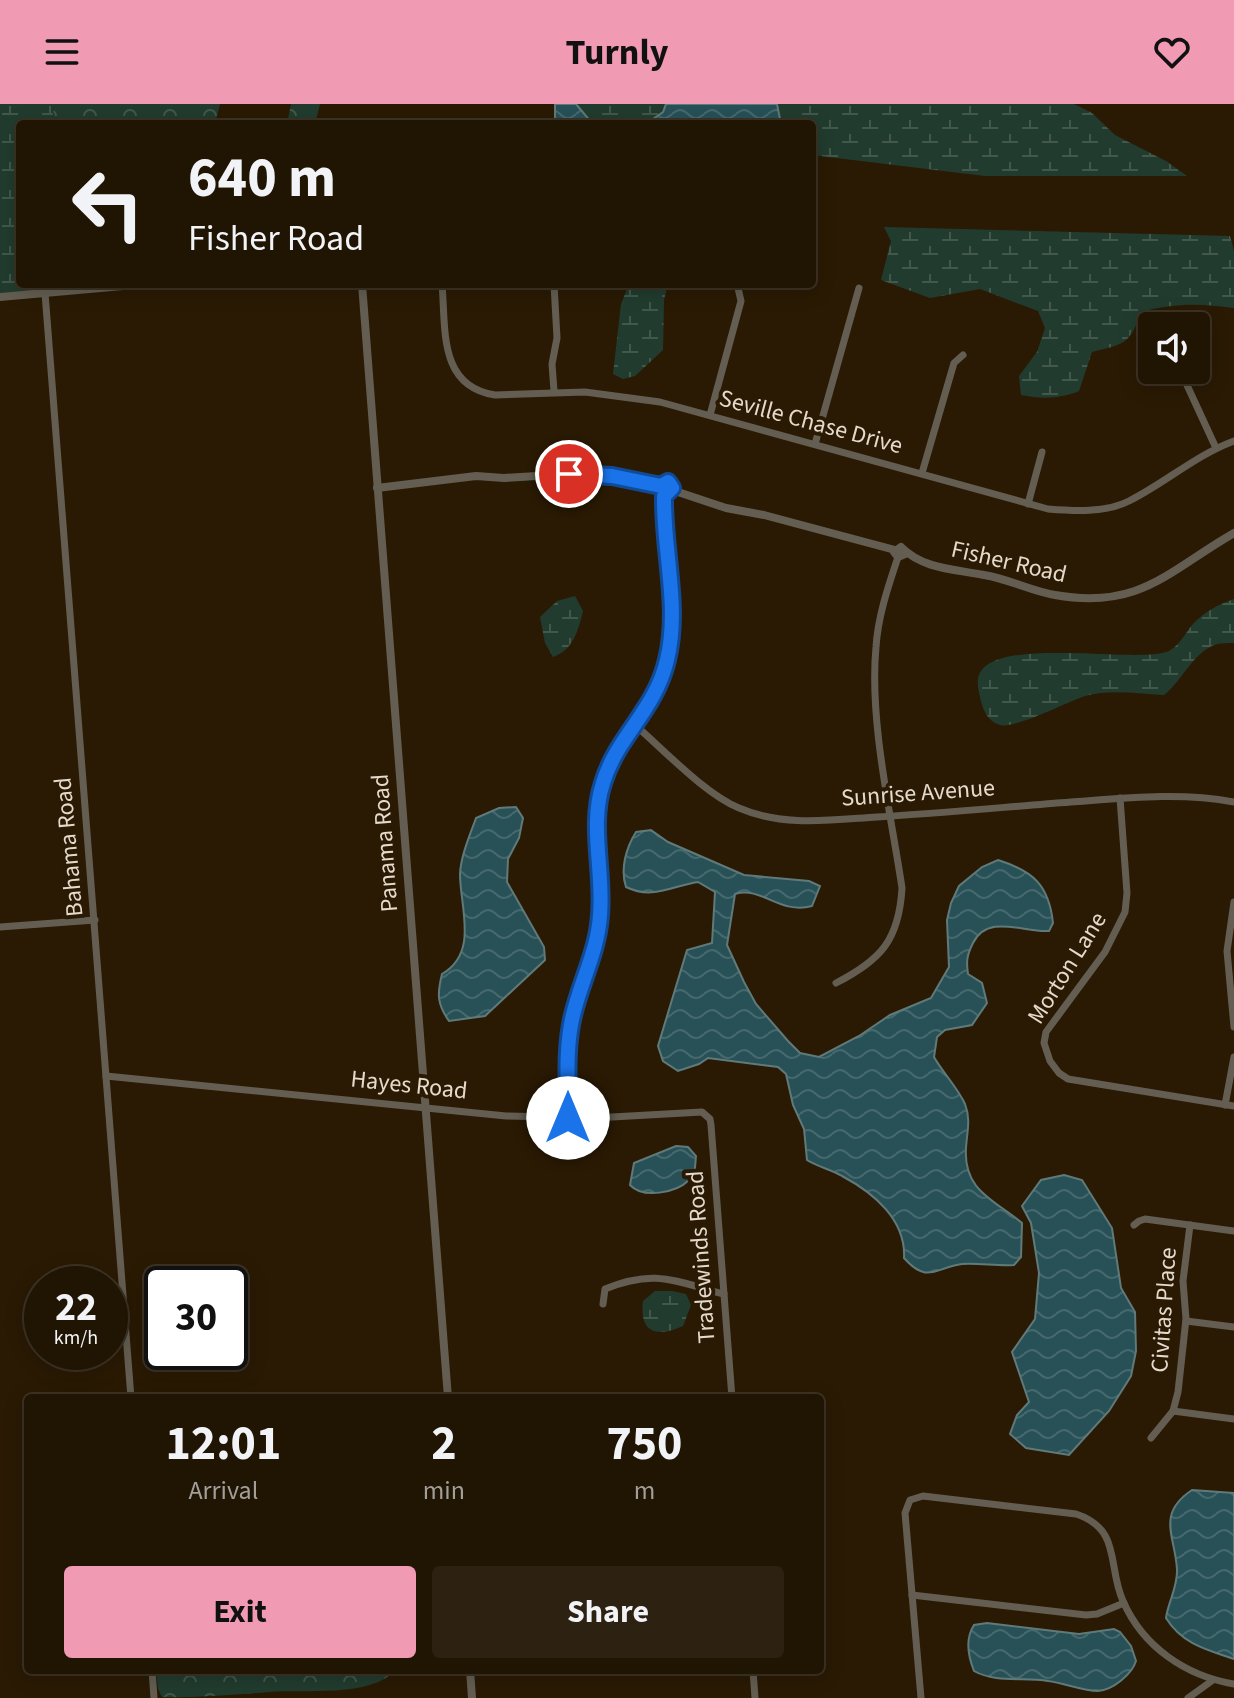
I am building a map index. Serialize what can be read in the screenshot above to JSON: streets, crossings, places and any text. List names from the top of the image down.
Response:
{
  "streets": {
    "street": [
      "Seville Chase Drive",
      "Fisher Road",
      "Sunrise Avenue",
      "Panama Road",
      "Bahama Road",
      "Morton Lane",
      "Hayes Road",
      "Tradewinds Road",
      "Civitas Place"
    ]
  },
  "crossings": [
    ["Fisher Road", "Panama Road"],
    ["Sunrise Avenue", "Morton Lane"],
    ["Panama Road", "Hayes Road"],
    ["Bahama Road", "Hayes Road"],
    ["Hayes Road", "Tradewinds Road"]
  ],
  "page": {
    "header": "Turnly",
    "turn": ["640 m", "Fisher Road"],
    "speed": "22 km/h",
    "limit": "30",
    "eta": [
      "12:01",
      "Arrival",
      "2",
      "min",
      "750",
      "m"
    ],
    "buttons": ["Exit", "Share"]
  }
}
